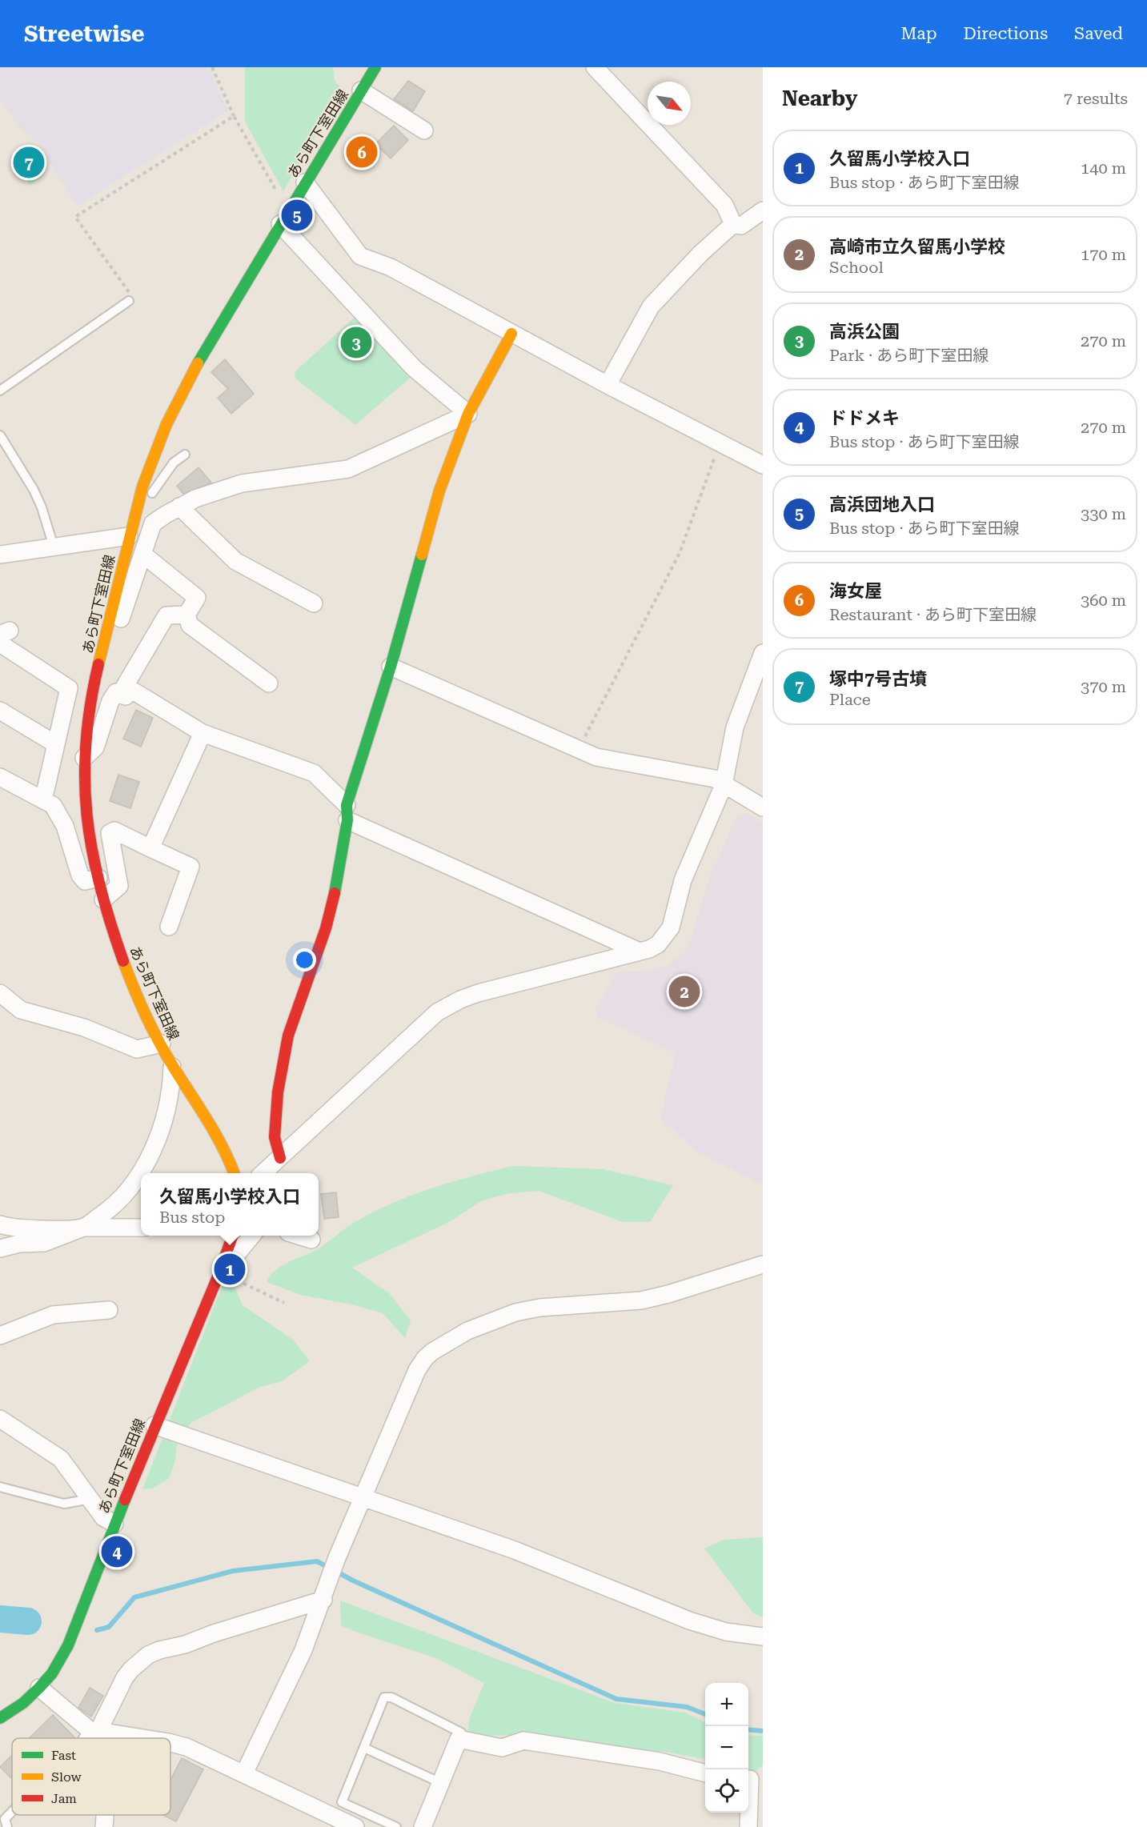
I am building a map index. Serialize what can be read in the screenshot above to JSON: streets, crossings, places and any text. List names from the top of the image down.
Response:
{
  "streets": {
    "main road": ["あら町下室田線"]
  },
  "legend": ["Fast", "Slow", "Jam"],
  "north": "bottom right",
  "page": {
    "header": "Streetwise",
    "nav": ["Map", "Directions", "Saved"],
    "heading": ["Nearby", "7 results"],
    "list": [
      {
        "mark": "1",
        "name": "久留馬小学校入口",
        "note": "Bus stop · あら町下室田線",
        "value": "140 m"
      },
      {
        "mark": "2",
        "name": "高崎市立久留馬小学校",
        "note": "School",
        "value": "170 m"
      },
      {
        "mark": "3",
        "name": "高浜公園",
        "note": "Park · あら町下室田線",
        "value": "270 m"
      },
      {
        "mark": "4",
        "name": "ドドメキ",
        "note": "Bus stop · あら町下室田線",
        "value": "270 m"
      },
      {
        "mark": "5",
        "name": "高浜団地入口",
        "note": "Bus stop · あら町下室田線",
        "value": "330 m"
      },
      {
        "mark": "6",
        "name": "海女屋",
        "note": "Restaurant · あら町下室田線",
        "value": "360 m"
      },
      {
        "mark": "7",
        "name": "塚中7号古墳",
        "note": "Place",
        "value": "370 m"
      }
    ],
    "pins": [
      "6",
      "7",
      "5",
      "3",
      "2",
      "1",
      "4"
    ],
    "popup": ["久留馬小学校入口", "Bus stop"],
    "map_buttons": ["+", "−"]
  }
}
